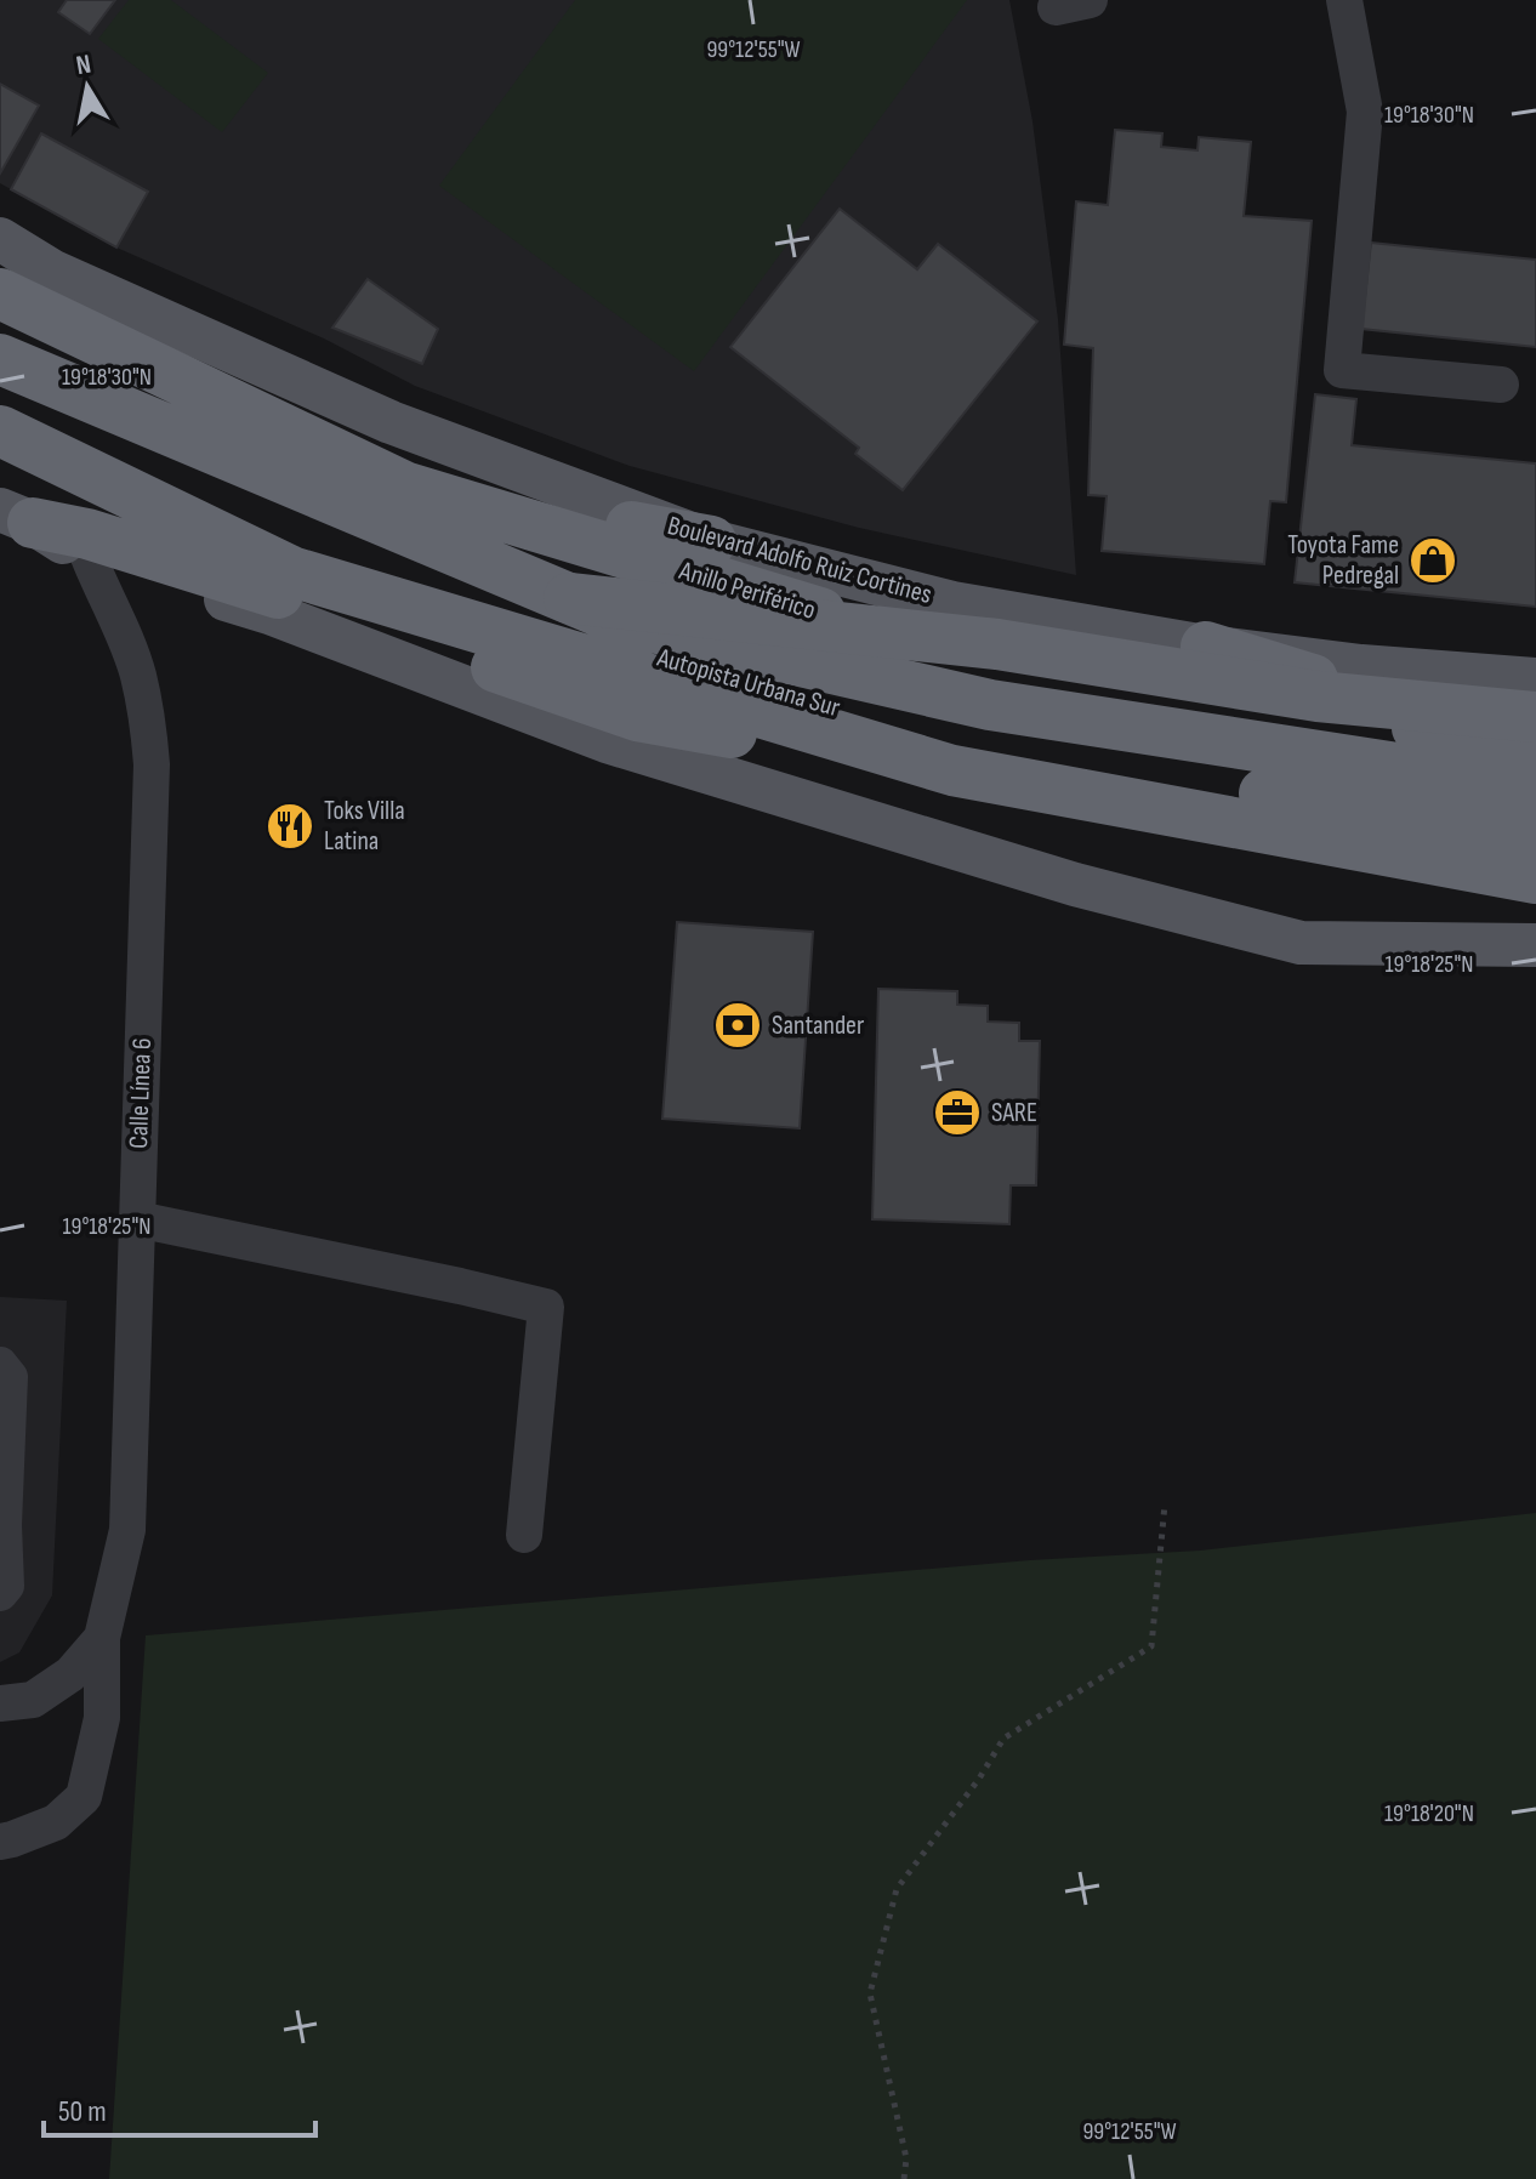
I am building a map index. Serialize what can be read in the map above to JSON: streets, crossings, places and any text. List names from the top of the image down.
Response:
{
  "streets": {
    "highway": ["Anillo Periférico", "Autopista Urbana Sur"],
    "main road": ["Boulevard Adolfo Ruiz Cortines"],
    "street": ["Calle Línea 6"]
  },
  "crossings": [
    ["Anillo Periférico", "Autopista Urbana Sur"]
  ],
  "places": {
    "shop": ["Toyota Fame Pedregal"],
    "restaurant": ["Toks Villa Latina"],
    "bank": ["Santander"],
    "office": ["SARE"]
  },
  "scale_bar": "50 m",
  "north": "top",
  "coordinates": [
    "99°12'55\"W",
    "19°18'30\"N",
    "19°18'25\"N",
    "19°18'20\"N"
  ]
}
